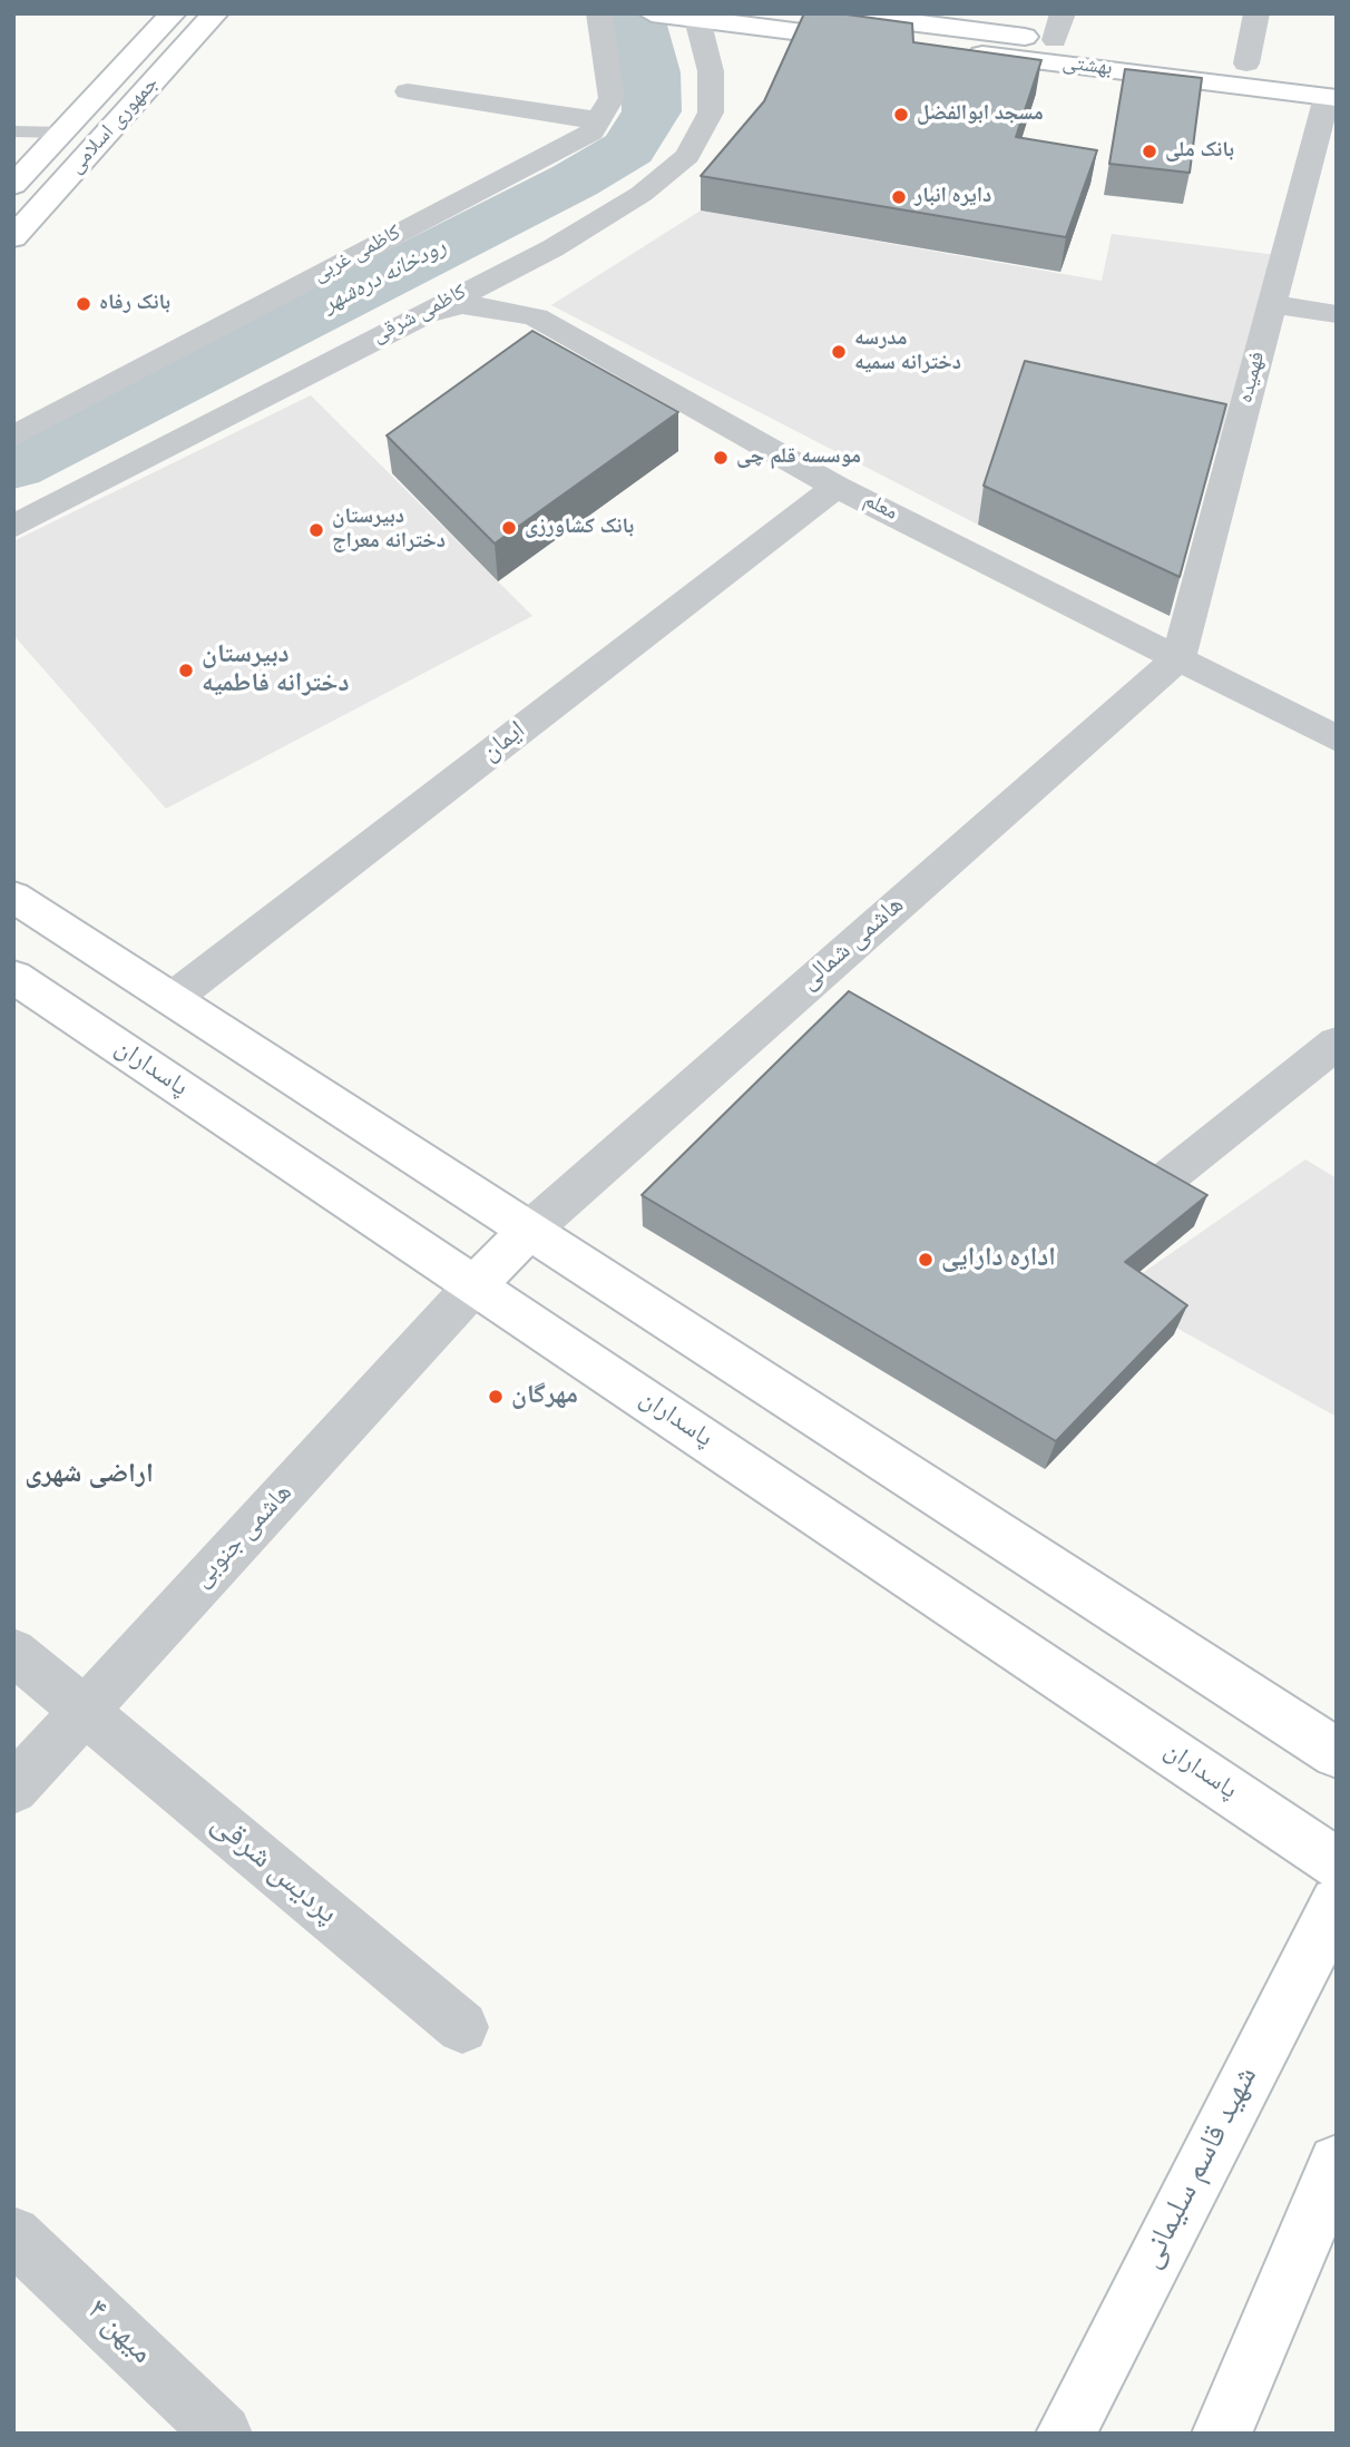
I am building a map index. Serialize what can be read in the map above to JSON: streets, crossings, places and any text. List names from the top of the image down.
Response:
{
  "streets": {
    "main road": [
      "بهشتی",
      "جمهوری اسلامی",
      "پاسداران",
      "شهید قاسم سلیمانی"
    ],
    "street": [
      "کاظمی غربی",
      "کاظمی شرقی",
      "فهمیده",
      "معلم",
      "ایمان",
      "هاشمی شمالی",
      "هاشمی جنوبی",
      "پردیس شرقی",
      "میهن ۴"
    ]
  },
  "crossings": [
    ["بهشتی", "کاظمی شرقی"],
    ["بهشتی", "فهمیده"],
    ["کاظمی شرقی", "معلم"],
    ["فهمیده", "معلم"],
    ["فهمیده", "هاشمی شمالی"],
    ["معلم", "ایمان"],
    ["معلم", "هاشمی شمالی"],
    ["پاسداران", "هاشمی جنوبی"],
    ["هاشمی جنوبی", "پردیس شرقی"]
  ],
  "districts": ["اراضی شهری"],
  "water": ["رودخانه دره‌شهر"],
  "places": [
    "مسجد ابوالفضل",
    "بانک ملی",
    "دایره انبار",
    "بانک رفاه",
    "مدرسه دخترانه سمیه",
    "موسسه قلم چی",
    "بانک کشاورزی",
    "دبیرستان دخترانه معراج",
    "دبیرستان دخترانه فاطمیه",
    "اداره دارایی",
    "مهرگان"
  ]
}
